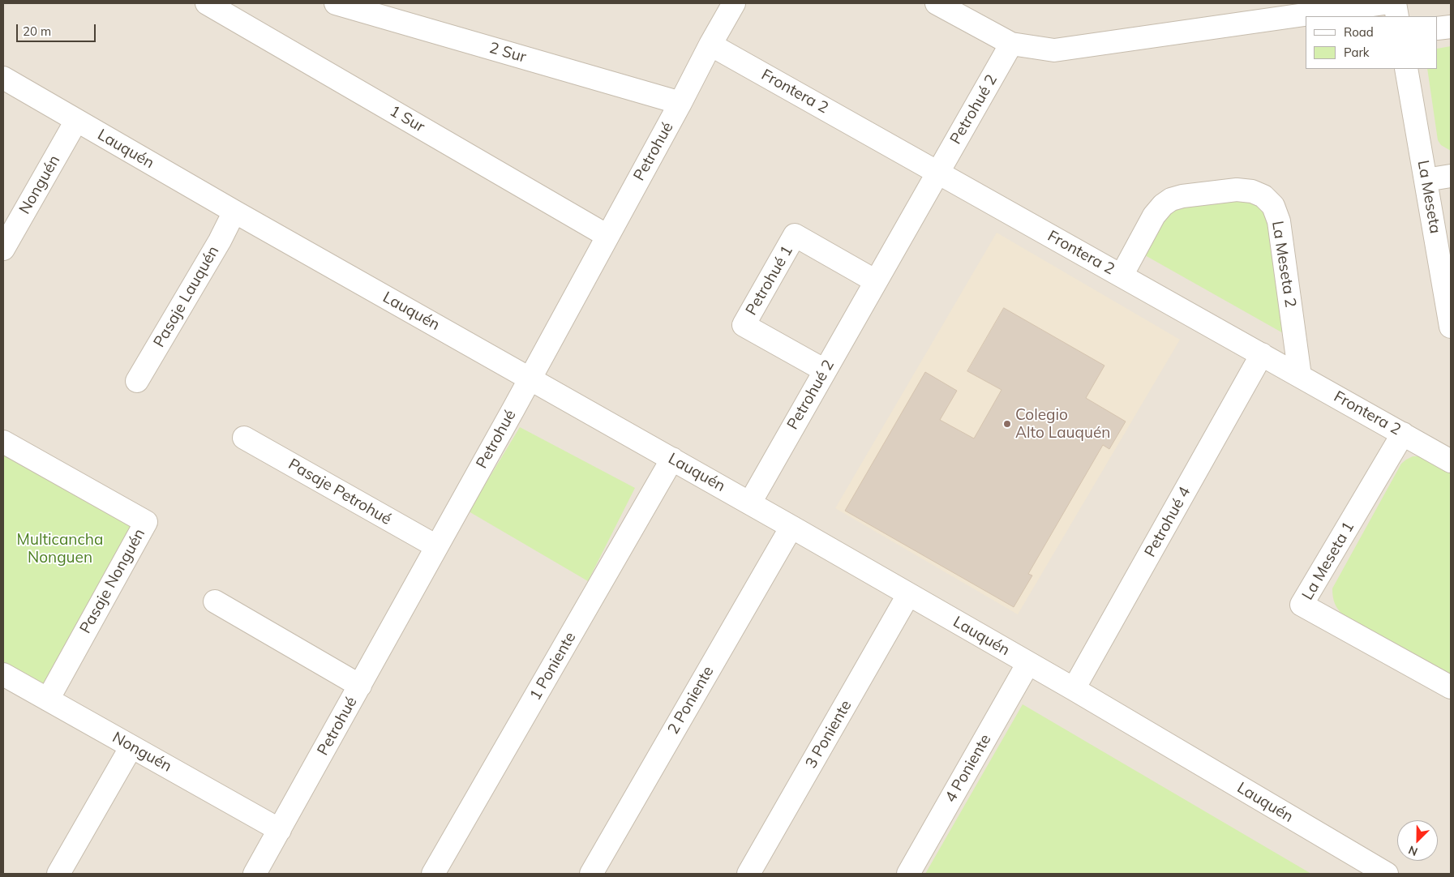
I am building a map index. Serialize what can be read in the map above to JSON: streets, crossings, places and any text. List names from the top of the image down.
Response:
{
  "streets": {
    "street": [
      "2 Sur",
      "Frontera 2",
      "Petrohué 2",
      "1 Sur",
      "Lauquén",
      "Petrohué",
      "Nonguén",
      "La Meseta",
      "La Meseta 2",
      "Petrohué 1",
      "Pasaje Lauquén",
      "Pasaje Petrohué",
      "Petrohué 4",
      "La Meseta 1",
      "Pasaje Nonguén",
      "1 Poniente",
      "2 Poniente",
      "3 Poniente",
      "4 Poniente"
    ]
  },
  "crossings": [
    ["2 Sur", "Petrohué"],
    ["Frontera 2", "Petrohué 2"],
    ["Frontera 2", "Petrohué"],
    ["Frontera 2", "La Meseta 2"],
    ["Frontera 2", "Petrohué 4"],
    ["Frontera 2", "La Meseta 1"],
    ["Petrohué 2", "Lauquén"],
    ["Petrohué 2", "Petrohué 1"],
    ["1 Sur", "Petrohué"],
    ["Lauquén", "Petrohué"],
    ["Lauquén", "Nonguén"],
    ["Lauquén", "Pasaje Lauquén"],
    ["Lauquén", "Petrohué 4"],
    ["Lauquén", "1 Poniente"],
    ["Lauquén", "2 Poniente"],
    ["Lauquén", "3 Poniente"],
    ["Lauquén", "4 Poniente"],
    ["Petrohué", "Nonguén"],
    ["Petrohué", "Pasaje Petrohué"],
    ["Nonguén", "Pasaje Nonguén"]
  ],
  "parks": ["Multicancha Nonguen"],
  "places": ["Colegio Alto Lauquén"],
  "legend": ["Road", "Park"],
  "scale_bar": "20 m",
  "north": "bottom left"
}
